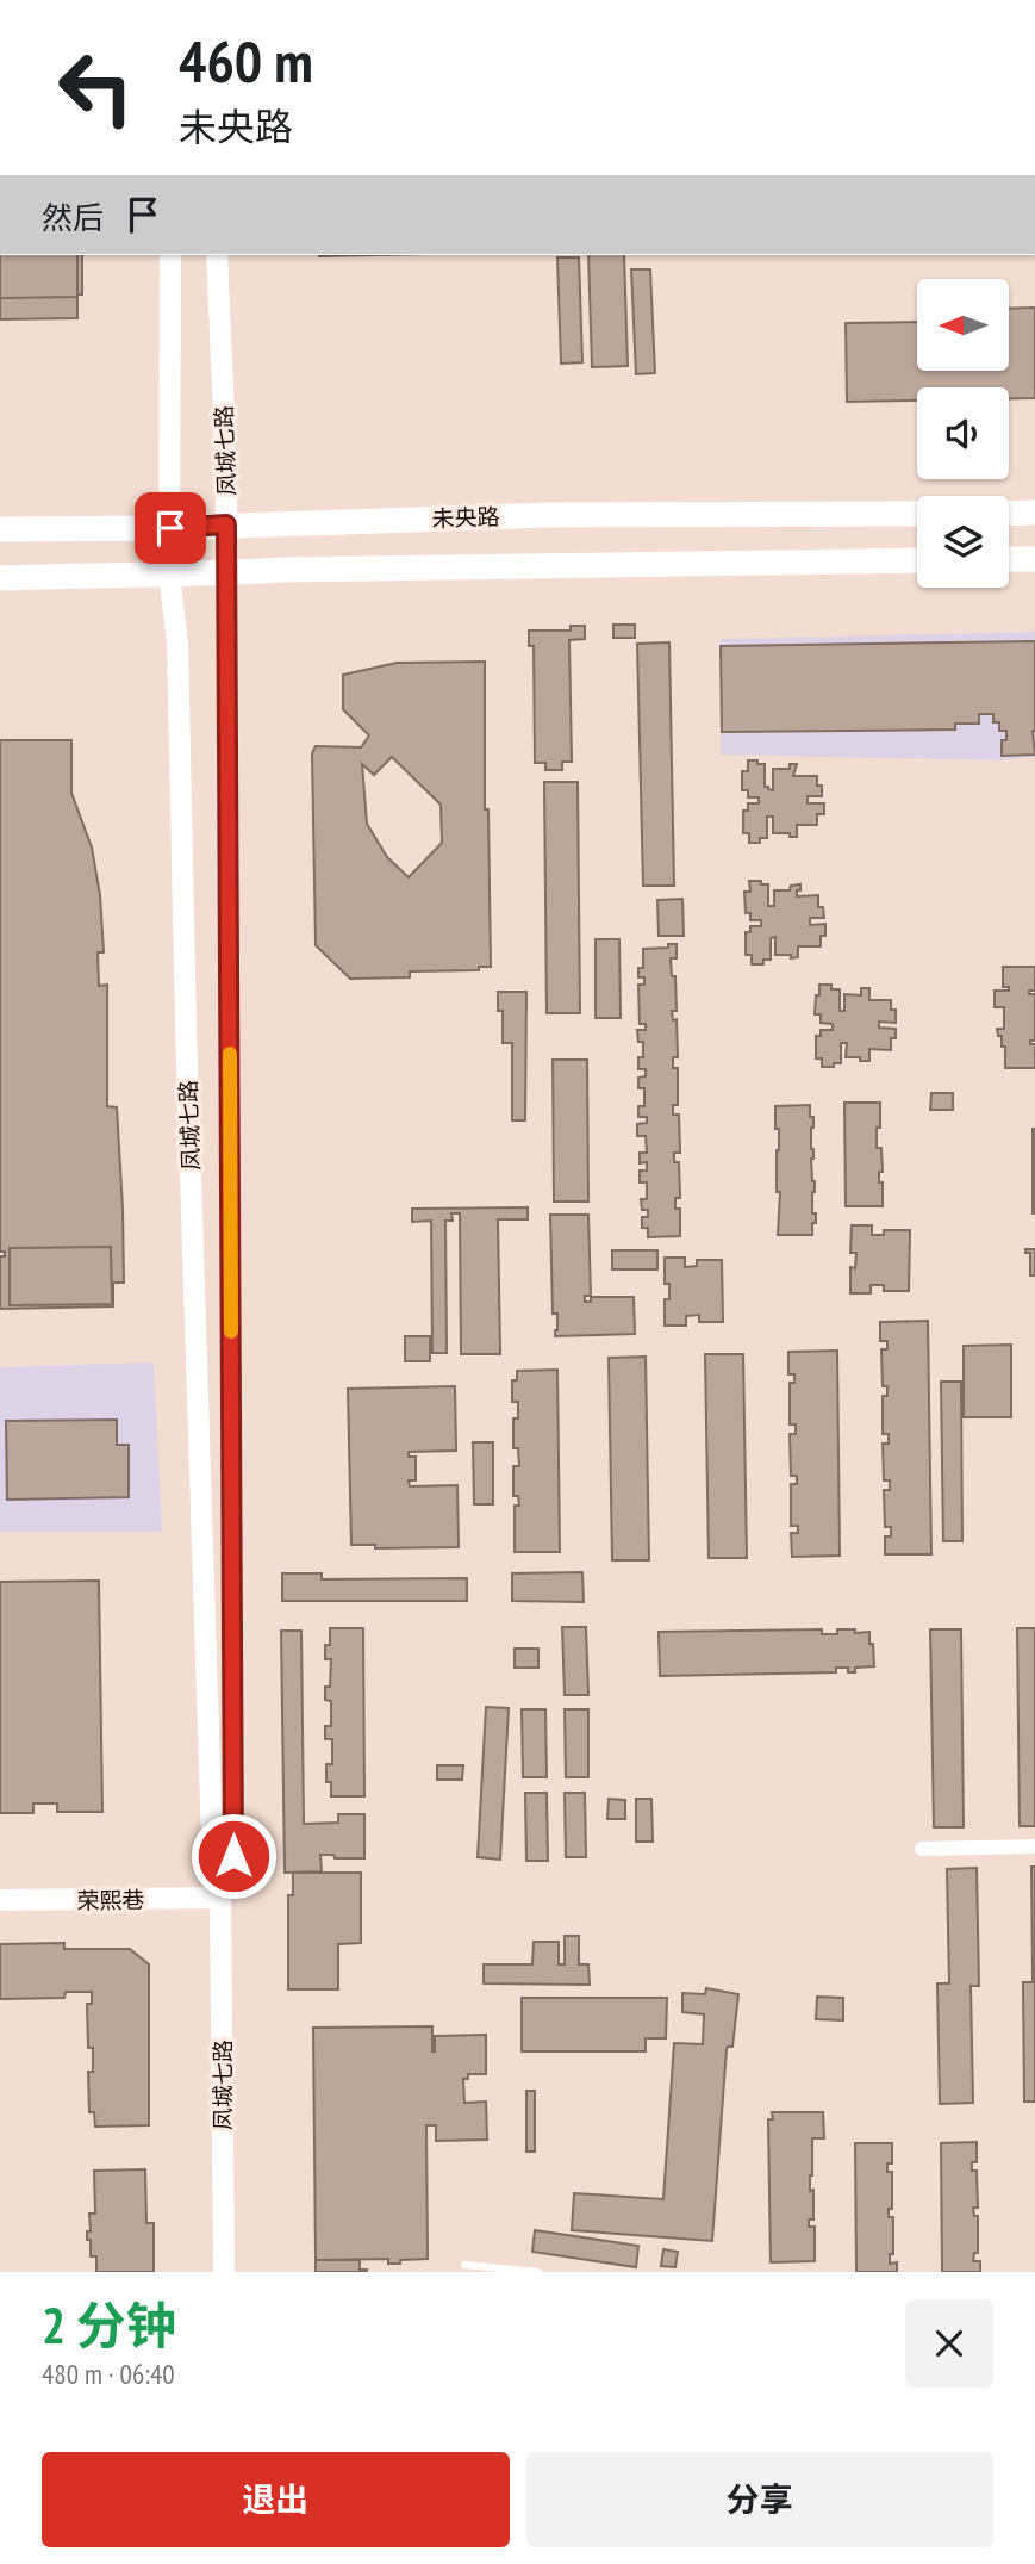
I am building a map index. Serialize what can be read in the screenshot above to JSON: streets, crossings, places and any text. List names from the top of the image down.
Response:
{
  "streets": {
    "main road": ["未央路"],
    "street": ["凤城七路", "荣熙巷"]
  },
  "crossings": [
    ["凤城七路", "未央路"],
    ["凤城七路", "荣熙巷"]
  ],
  "north": "left",
  "page": {
    "turn": ["460 m", "未央路"],
    "then": "然后",
    "heading": ["2 分钟", "480 m · 06:40"],
    "buttons": ["退出", "分享"]
  }
}
